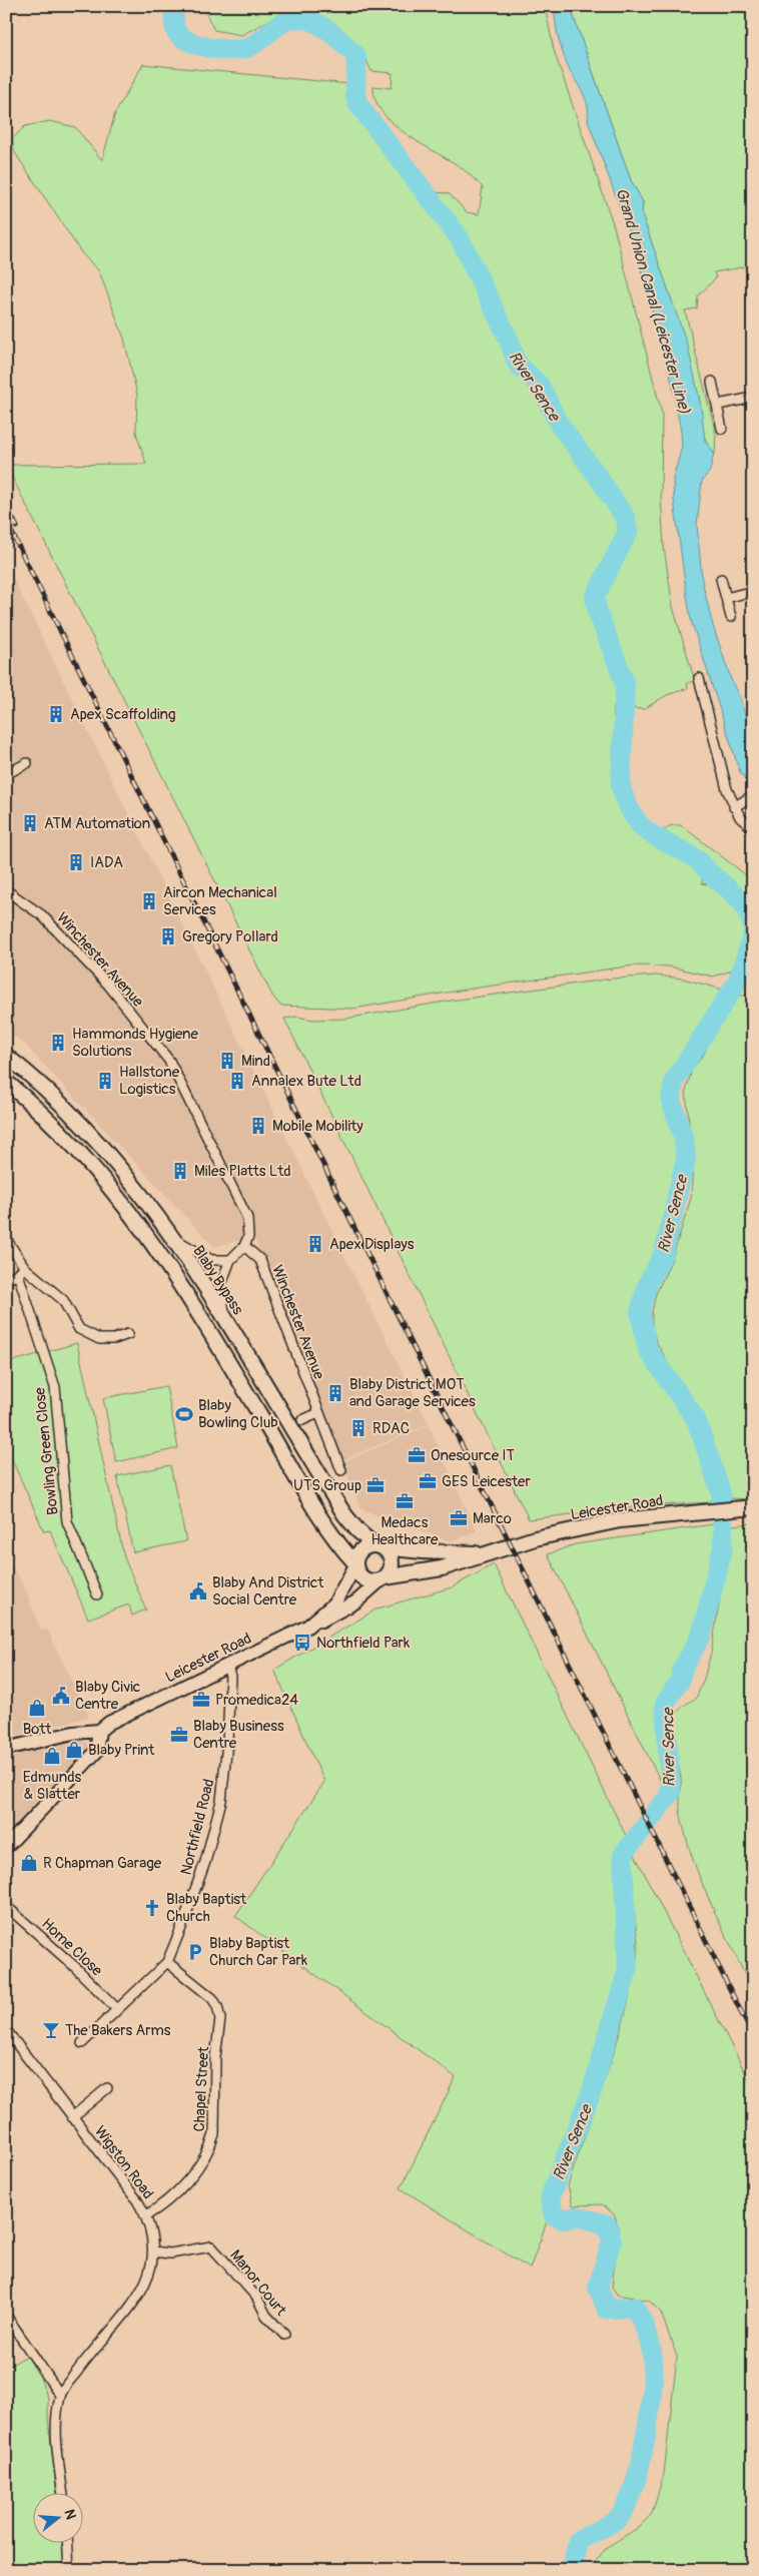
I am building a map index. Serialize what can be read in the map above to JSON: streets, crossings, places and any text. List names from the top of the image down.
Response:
{
  "streets": {
    "main road": ["Blaby Bypass", "Leicester Road"],
    "street": [
      "Winchester Avenue",
      "Bowling Green Close",
      "Northfield Road",
      "Home Close",
      "Chapel Street",
      "Wigston Road",
      "Manor Court"
    ]
  },
  "crossings": [
    ["Blaby Bypass", "Leicester Road"],
    ["Leicester Road", "Northfield Road"],
    ["Northfield Road", "Home Close"],
    ["Northfield Road", "Chapel Street"],
    ["Chapel Street", "Wigston Road"],
    ["Wigston Road", "Manor Court"]
  ],
  "water": ["Grand Union Canal (Leicester Line)", "River Sence"],
  "places": {
    "building": [
      "Apex Scaffolding",
      "ATM Automation",
      "IADA",
      "Aircon Mechanical Services",
      "Gregory Pollard",
      "Hammonds Hygiene Solutions",
      "Mind",
      "Hallstone Logistics",
      "Annalex Bute Ltd",
      "Mobile Mobility",
      "Miles Platts Ltd",
      "Apex Displays",
      "Blaby District MOT and Garage Services",
      "RDAC"
    ],
    "sports": ["Blaby Bowling Club"],
    "office": [
      "Onesource IT",
      "GES Leicester",
      "UTS Group",
      "Medacs Healthcare",
      "Marco",
      "Promedica24",
      "Blaby Business Centre"
    ],
    "public building": ["Blaby And District Social Centre", "Blaby Civic Centre"],
    "bus stop": ["Northfield Park"],
    "shop": [
      "Bott",
      "Blaby Print",
      "Edmunds & Slatter",
      "R Chapman Garage"
    ],
    "church": ["Blaby Baptist Church"],
    "parking": ["Blaby Baptist Church Car Park"],
    "bar": ["The Bakers Arms"]
  },
  "north": "right"
}
